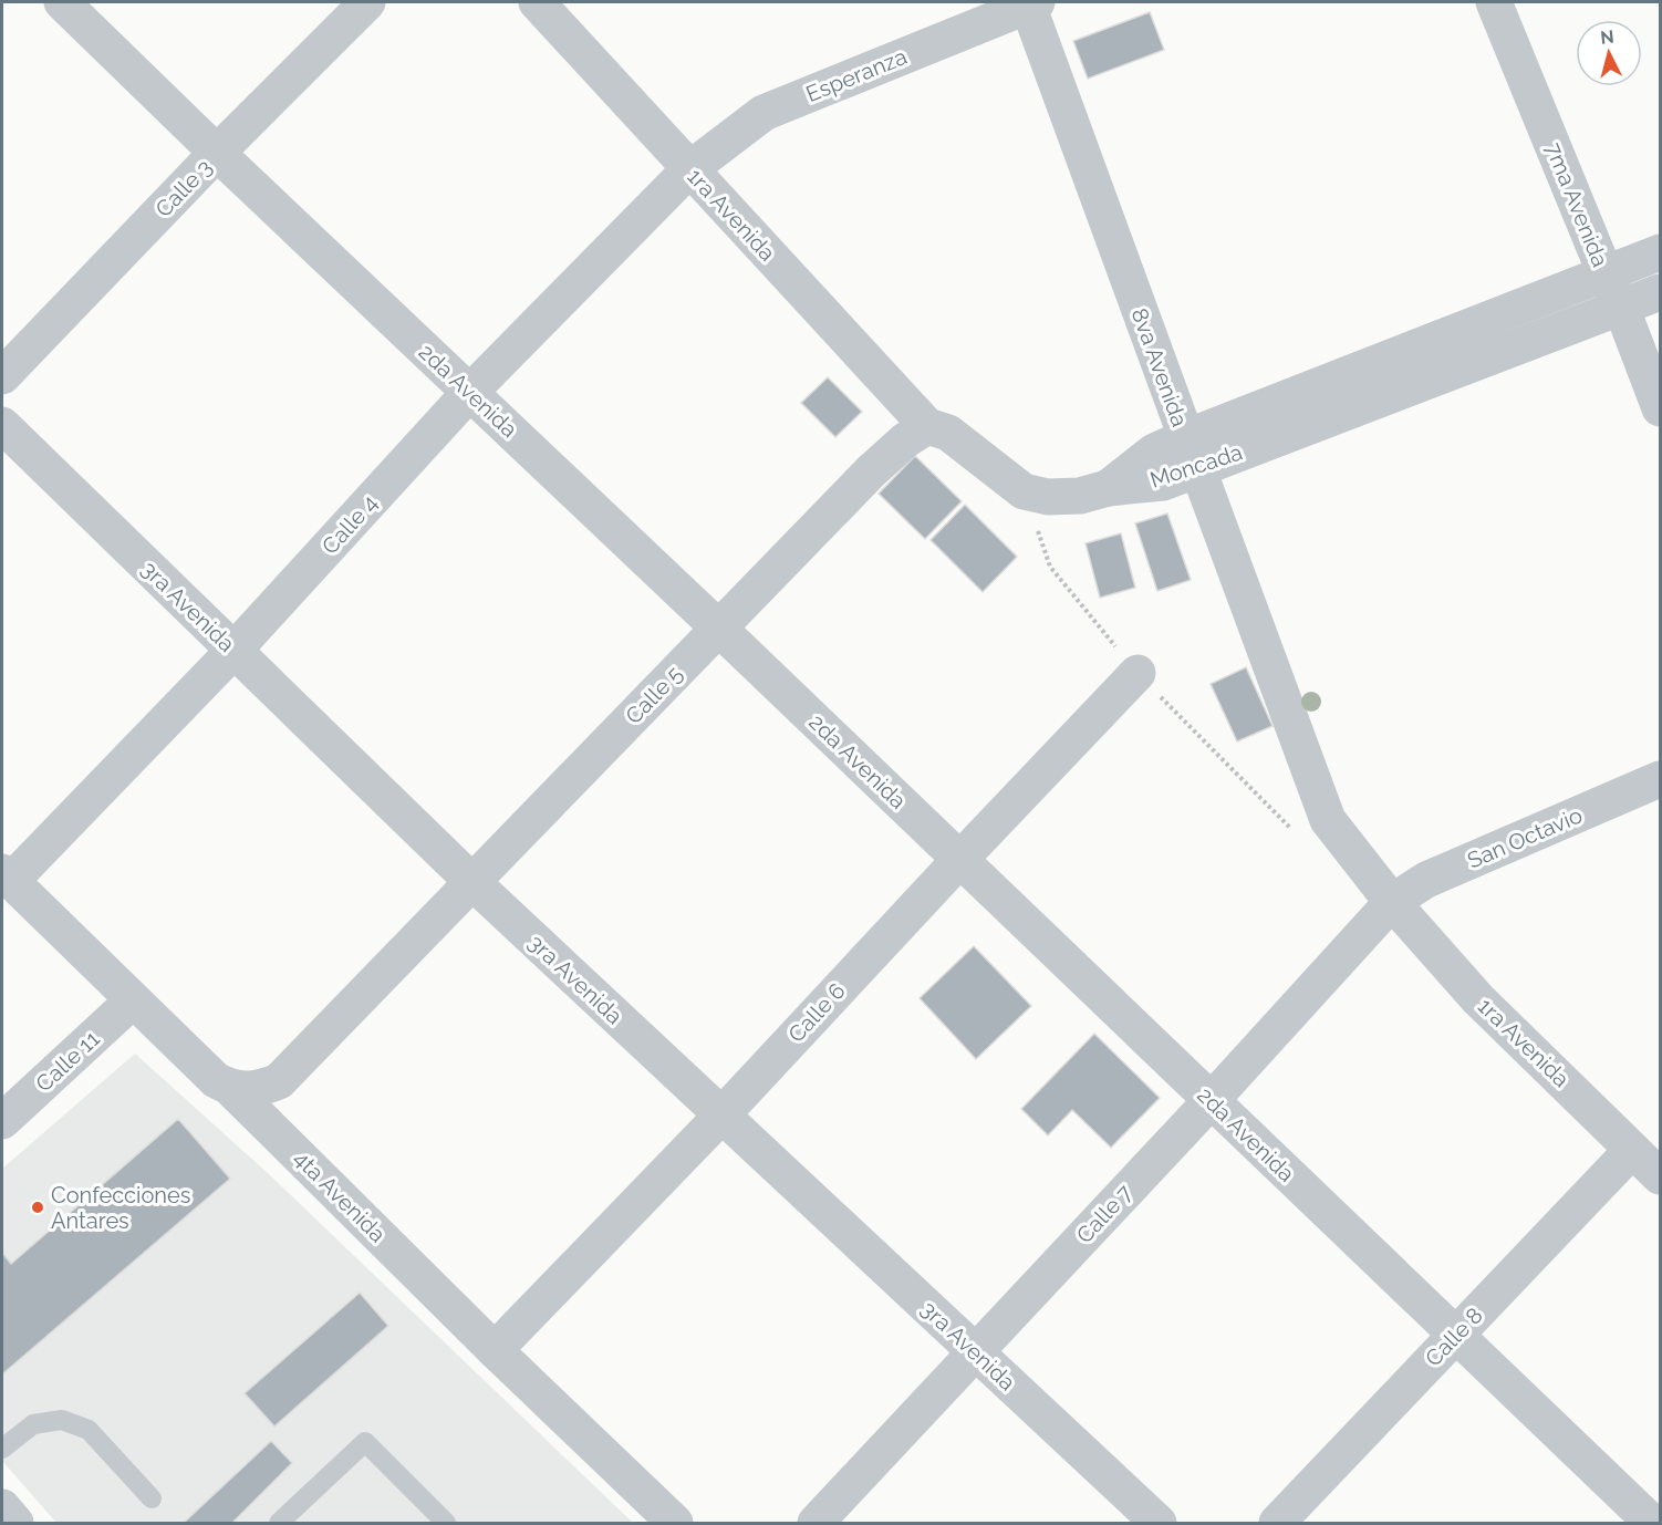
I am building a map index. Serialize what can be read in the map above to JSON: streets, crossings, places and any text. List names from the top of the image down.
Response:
{
  "streets": {
    "street": [
      "Esperanza",
      "Calle 3",
      "7ma Avenida",
      "1ra Avenida",
      "8va Avenida",
      "2da Avenida",
      "Moncada",
      "Calle 4",
      "3ra Avenida",
      "Calle 5",
      "San Octavio",
      "Calle 6",
      "Calle 11",
      "4ta Avenida",
      "Calle 7",
      "Calle 8"
    ]
  },
  "crossings": [
    ["Esperanza", "1ra Avenida"],
    ["Esperanza", "8va Avenida"],
    ["Esperanza", "Calle 4"],
    ["Calle 3", "2da Avenida"],
    ["7ma Avenida", "Moncada"],
    ["1ra Avenida", "8va Avenida"],
    ["1ra Avenida", "Calle 4"],
    ["1ra Avenida", "Calle 5"],
    ["1ra Avenida", "San Octavio"],
    ["1ra Avenida", "Calle 7"],
    ["1ra Avenida", "Calle 8"],
    ["8va Avenida", "Moncada"],
    ["8va Avenida", "San Octavio"],
    ["8va Avenida", "Calle 7"],
    ["2da Avenida", "Calle 4"],
    ["2da Avenida", "Calle 5"],
    ["2da Avenida", "Calle 6"],
    ["2da Avenida", "Calle 7"],
    ["2da Avenida", "Calle 8"],
    ["Calle 4", "3ra Avenida"],
    ["Calle 4", "4ta Avenida"],
    ["3ra Avenida", "Calle 5"],
    ["3ra Avenida", "Calle 6"],
    ["3ra Avenida", "Calle 7"],
    ["Calle 5", "4ta Avenida"],
    ["San Octavio", "Calle 7"],
    ["Calle 6", "4ta Avenida"],
    ["Calle 11", "4ta Avenida"]
  ],
  "places": ["Confecciones Antares"],
  "north": "top"
}
